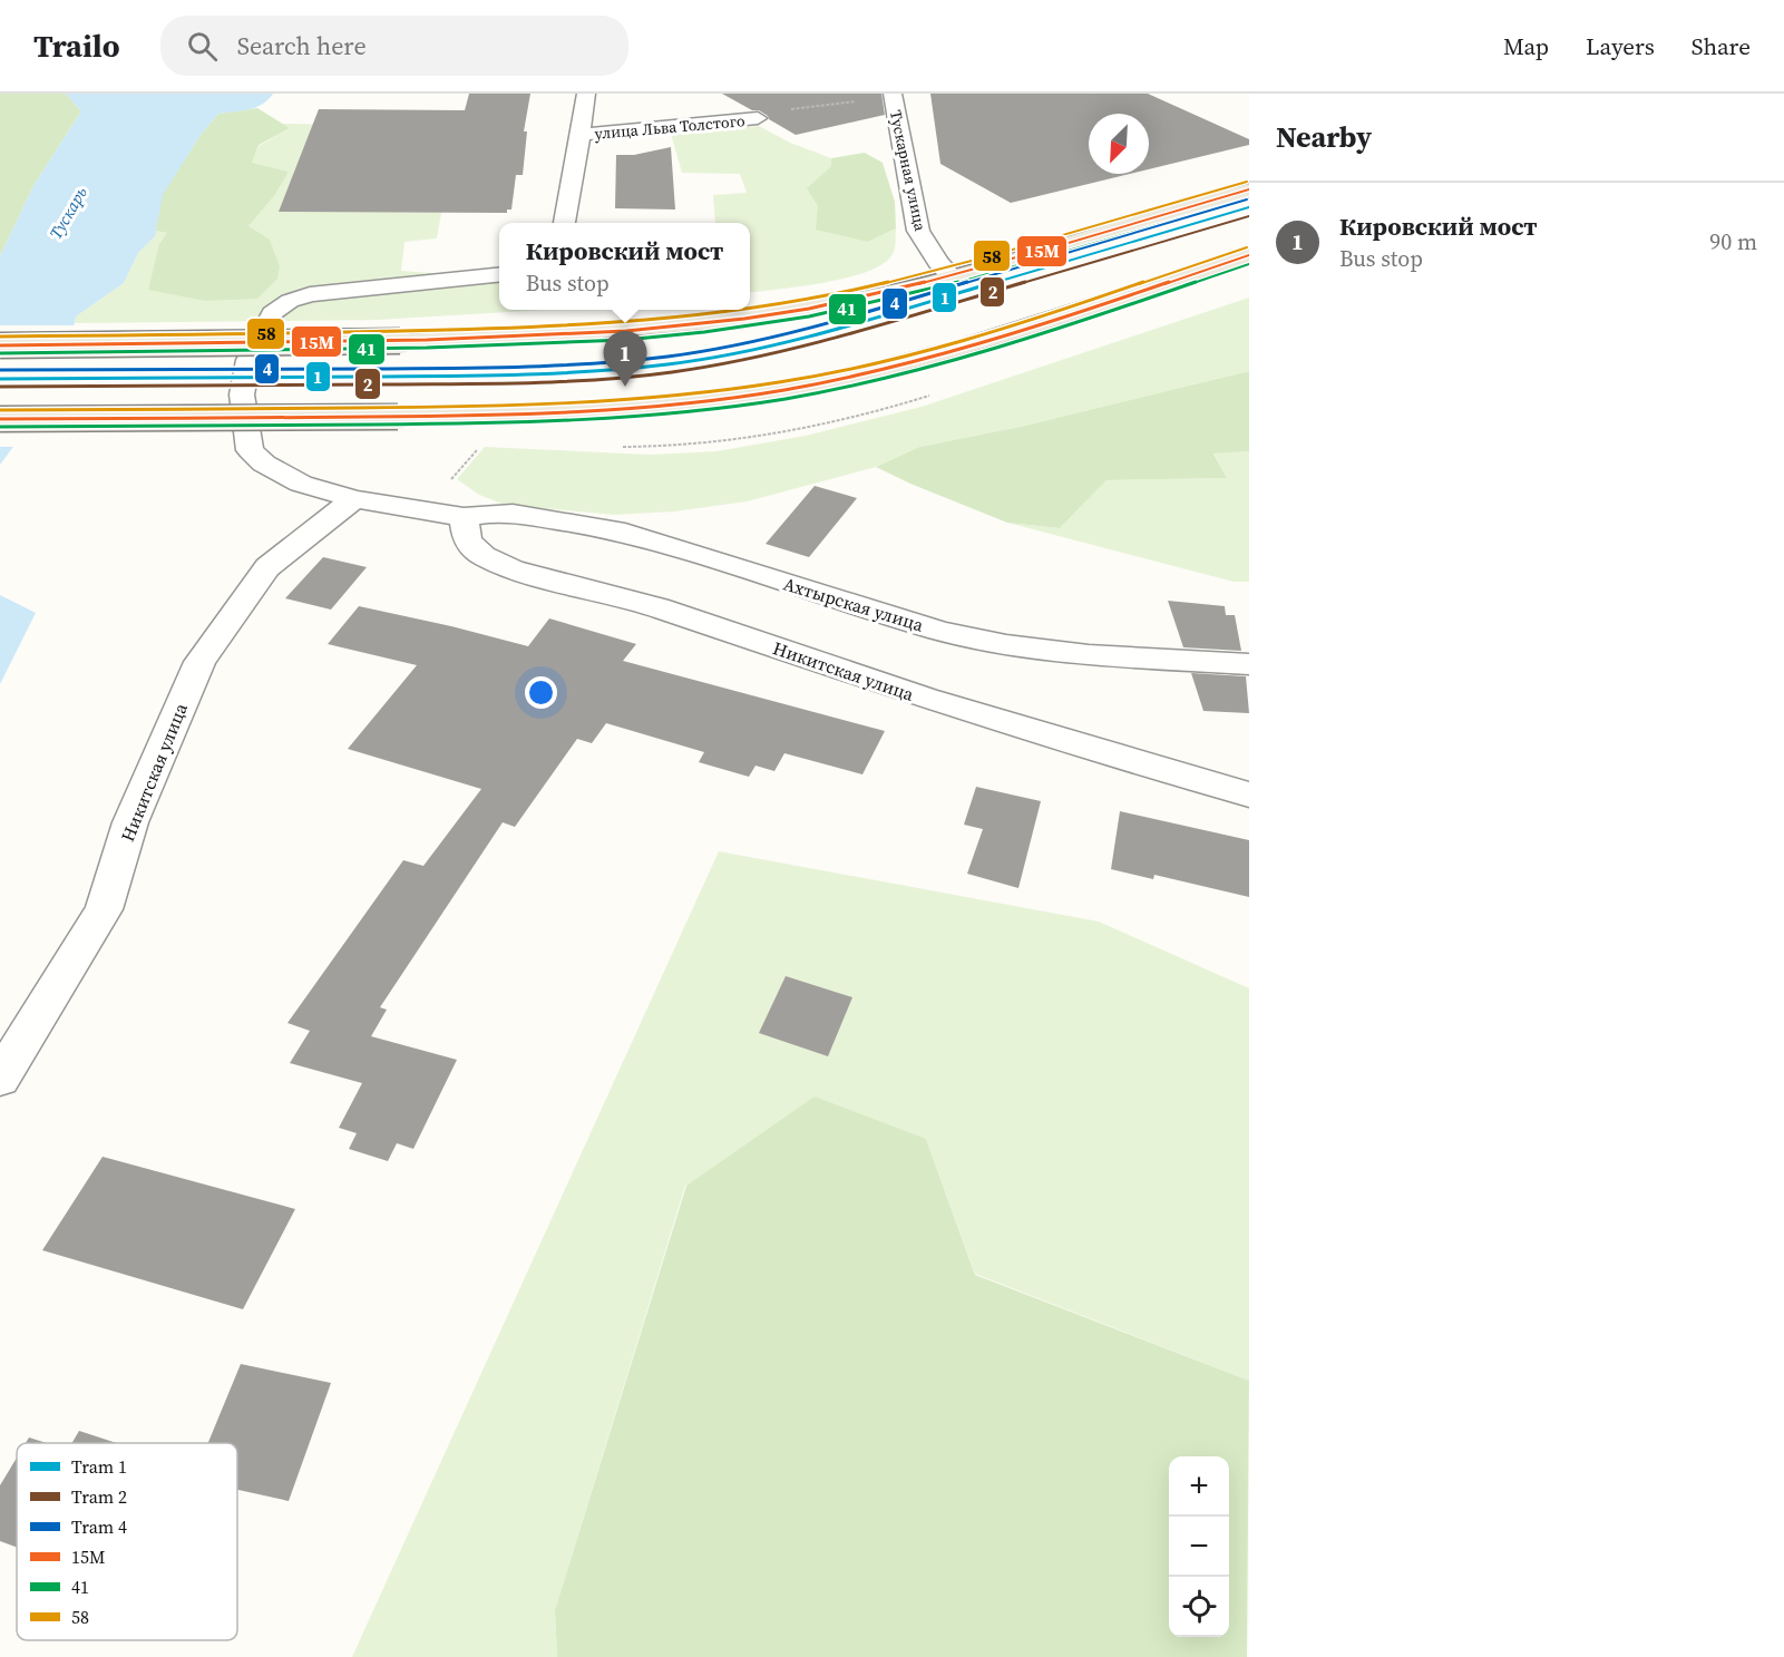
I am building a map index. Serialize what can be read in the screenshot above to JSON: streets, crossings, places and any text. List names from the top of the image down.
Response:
{
  "streets": {
    "street": [
      "улица Льва Толстого",
      "Тускарная улица",
      "Ахтырская улица",
      "Никитская улица"
    ]
  },
  "crossings": [
    ["Ахтырская улица", "Никитская улица"]
  ],
  "water": ["Тускарь"],
  "lines": [
    "transit line 58",
    "transit line 15М",
    "transit line 41",
    "tram line 4",
    "tram line 1",
    "tram line 2"
  ],
  "legend": [
    "Tram 1",
    "Tram 2",
    "Tram 4",
    "15М",
    "41",
    "58"
  ],
  "north": "bottom left",
  "page": {
    "header": "Trailo",
    "search": "Search here",
    "nav": ["Map", "Layers", "Share"],
    "heading": "Nearby",
    "list": [
      {
        "mark": "1",
        "name": "Кировский мост",
        "note": "Bus stop",
        "value": "90 m"
      }
    ],
    "popup": ["Кировский мост", "Bus stop"],
    "pins": "1",
    "map_buttons": ["+", "−"]
  }
}
